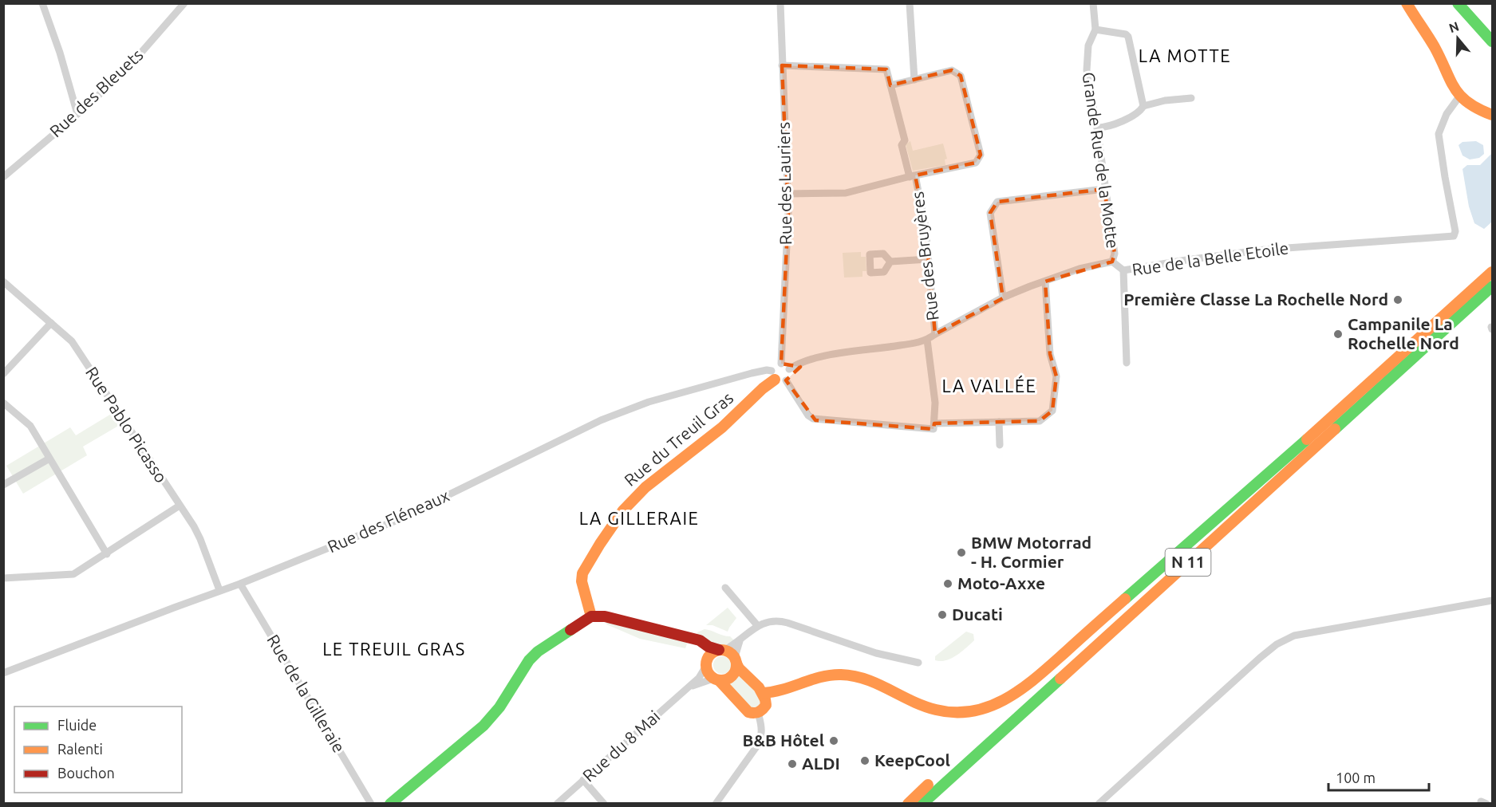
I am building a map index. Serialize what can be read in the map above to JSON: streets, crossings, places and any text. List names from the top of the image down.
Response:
{
  "streets": {
    "main road": ["Rue du Treuil Gras", "N 11"],
    "street": [
      "Rue des Bleuets",
      "Grande Rue de la Motte",
      "Rue des Lauriers",
      "Rue des Bruyères",
      "Rue de la Belle Etoile",
      "Rue Pablo Picasso",
      "Rue des Fléneaux",
      "Rue de la Gilleraie",
      "Rue du 8 Mai"
    ]
  },
  "crossings": [
    ["Grande Rue de la Motte", "Rue de la Belle Etoile"],
    ["Rue des Lauriers", "Rue du Treuil Gras"],
    ["Rue des Bruyères", "Rue de la Belle Etoile"],
    ["Rue Pablo Picasso", "Rue des Fléneaux"],
    ["Rue du Treuil Gras", "Rue des Fléneaux"],
    ["Rue des Fléneaux", "Rue de la Gilleraie"]
  ],
  "districts": [
    "LA MOTTE",
    "LA VALLÉE",
    "LA GILLERAIE",
    "LE TREUIL GRAS"
  ],
  "places": [
    "Première Classe La Rochelle Nord",
    "Campanile La Rochelle Nord",
    "BMW Motorrad - H. Cormier",
    "Moto-Axxe",
    "Ducati",
    "B&B Hôtel",
    "KeepCool",
    "ALDI"
  ],
  "legend": ["Fluide", "Ralenti", "Bouchon"],
  "scale_bar": "100 m",
  "north": "top"
}
